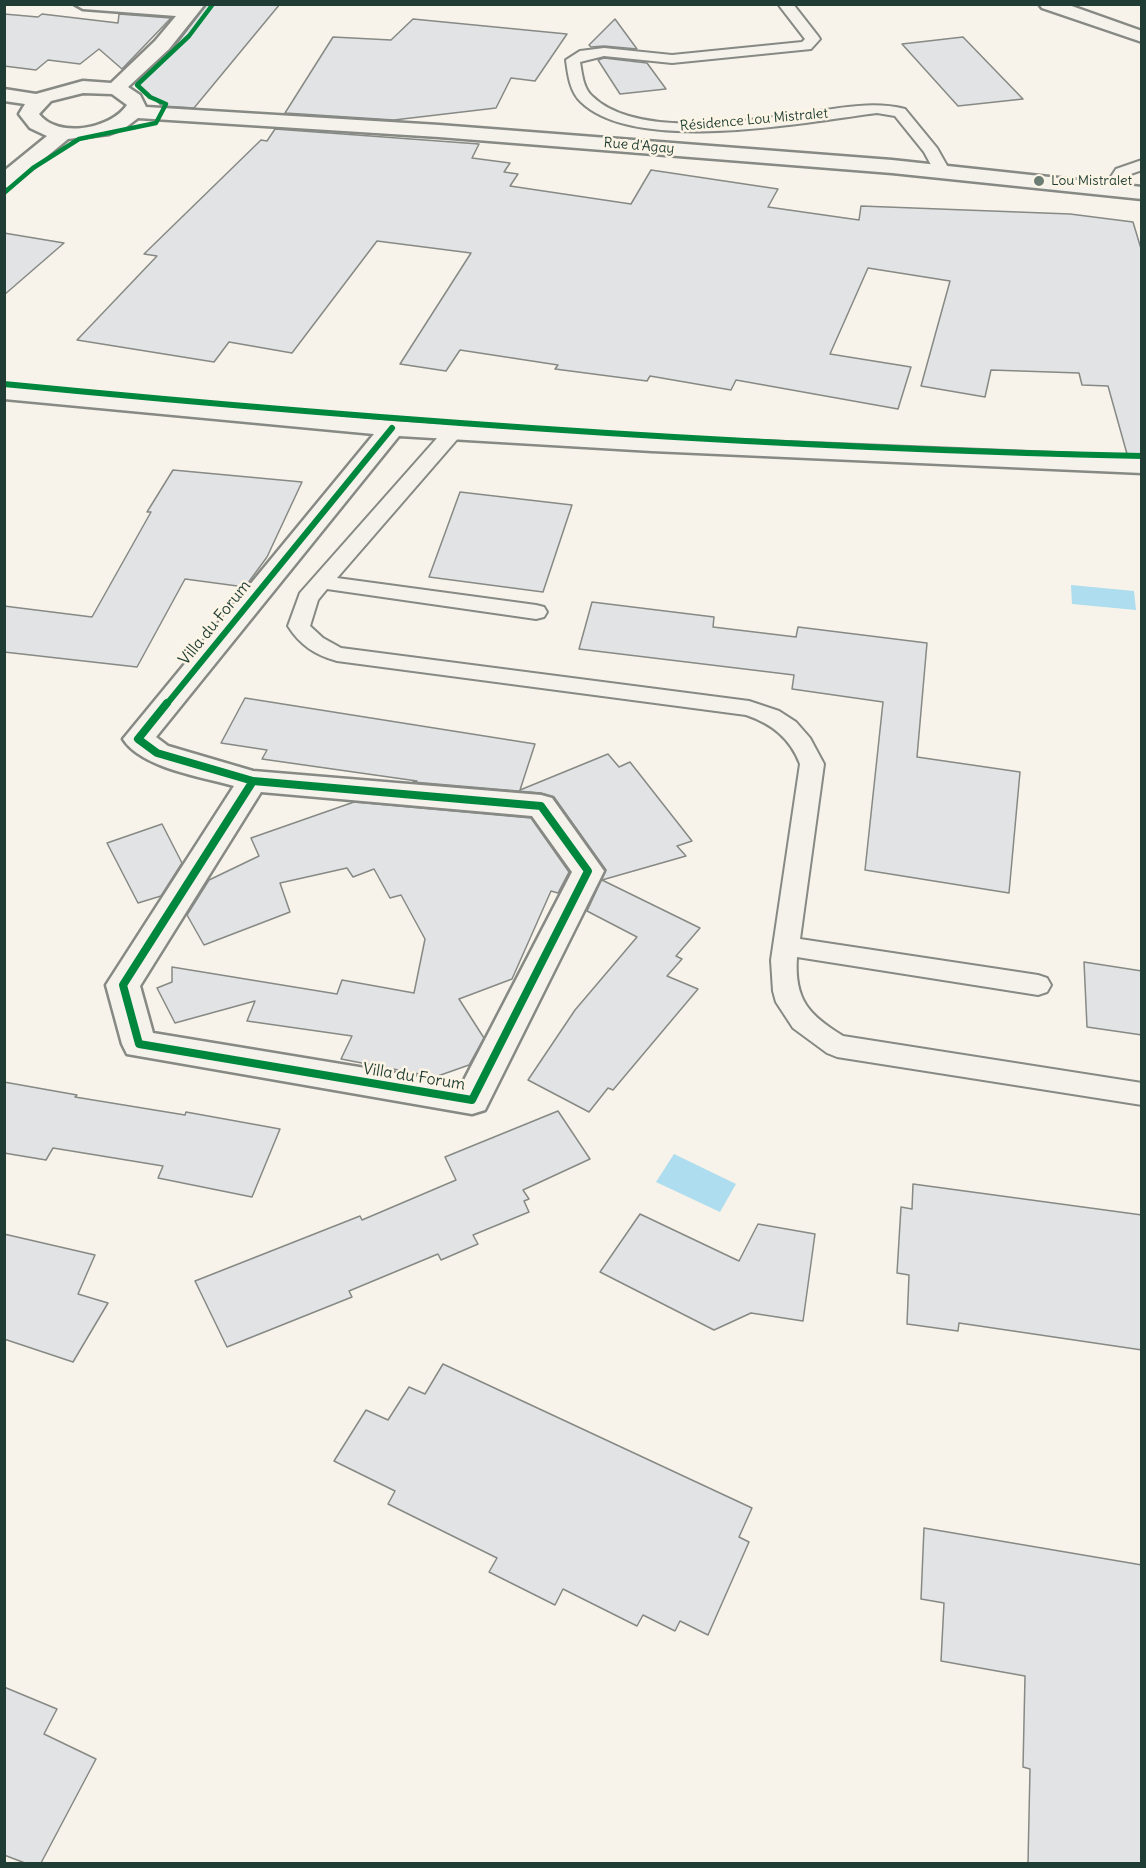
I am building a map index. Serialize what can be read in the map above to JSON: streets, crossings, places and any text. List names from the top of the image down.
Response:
{
  "streets": {
    "street": ["Rue d'Agay", "Villa du Forum"],
    "lane": ["Résidence Lou Mistralet"]
  },
  "crossings": [
    ["Résidence Lou Mistralet", "Rue d'Agay"]
  ],
  "places": ["Lou Mistralet"]
}
